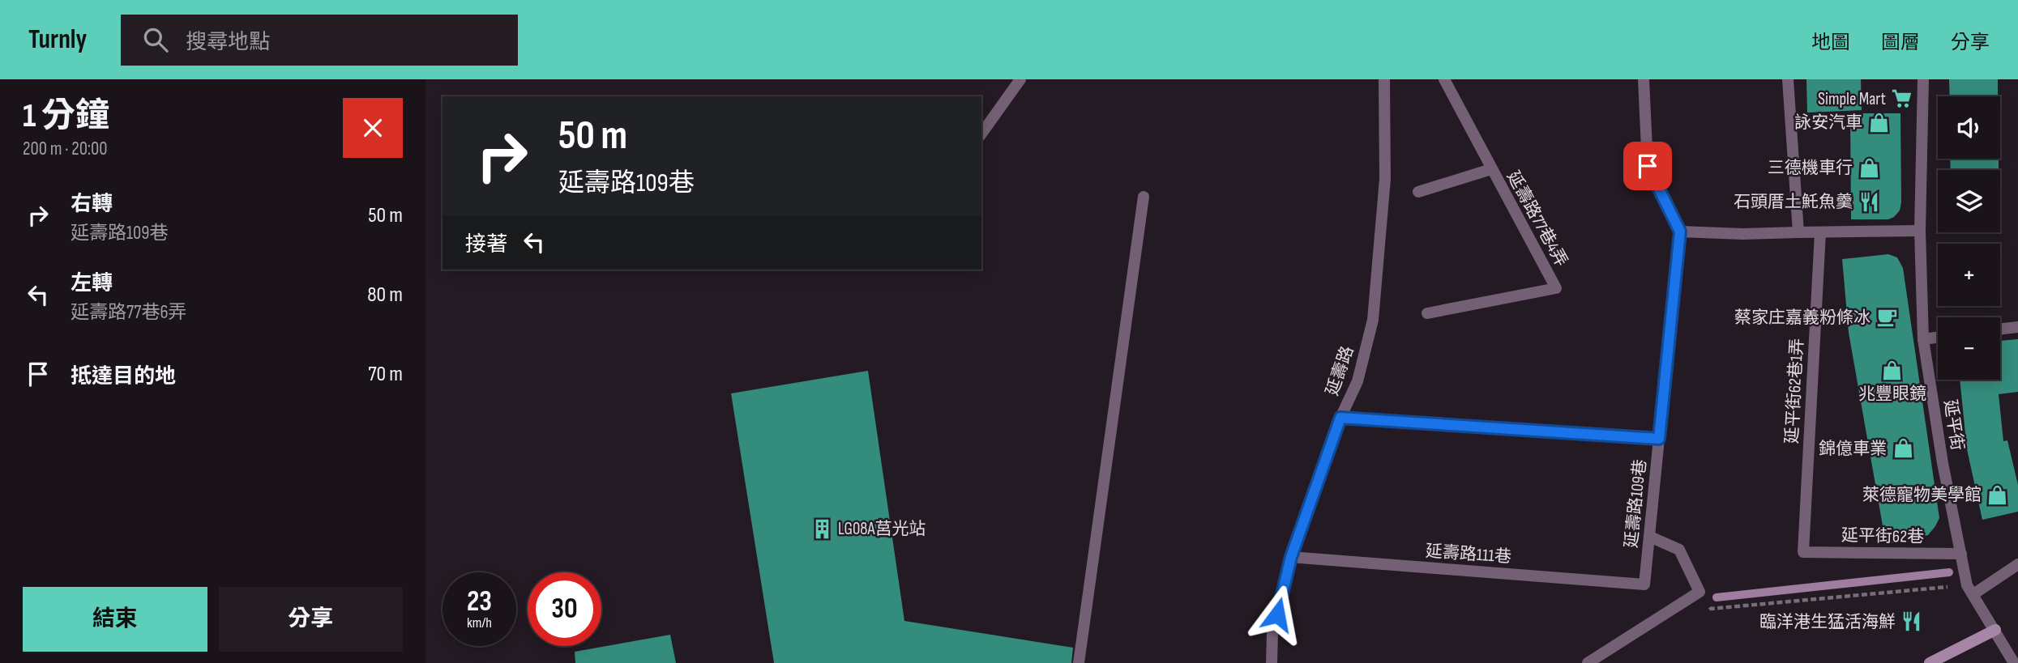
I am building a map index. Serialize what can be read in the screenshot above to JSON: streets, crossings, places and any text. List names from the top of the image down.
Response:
{
  "streets": {
    "street": [
      "延壽路77巷4弄",
      "延壽路",
      "延平街62巷1弄",
      "延平街",
      "延壽路109巷",
      "延平街62巷",
      "延壽路111巷"
    ]
  },
  "crossings": [
    ["延壽路", "延壽路109巷"],
    ["延壽路", "延壽路111巷"],
    ["延平街62巷1弄", "延平街62巷"],
    ["延平街", "延平街62巷"],
    ["延壽路109巷", "延壽路111巷"]
  ],
  "places": {
    "supermarket": ["Simple Mart"],
    "shop": [
      "詠安汽車",
      "三德機車行",
      "兆豐眼鏡",
      "錦億車業",
      "萊德寵物美學館"
    ],
    "restaurant": ["石頭厝土魠魚羹", "臨洋港生猛活海鮮"],
    "cafe": ["蔡家庄嘉義粉條冰"],
    "building": ["LG08A莒光站"]
  },
  "page": {
    "header": "Turnly",
    "search": "搜尋地點",
    "nav": ["地圖", "圖層", "分享"],
    "heading": ["1 分鐘", "200 m · 20:00"],
    "map_buttons": ["+", "−"],
    "turn": ["50 m", "延壽路109巷"],
    "list": [
      {
        "name": "右轉",
        "note": "延壽路109巷",
        "value": "50 m"
      },
      {
        "name": "左轉",
        "note": "延壽路77巷6弄",
        "value": "80 m"
      },
      {
        "name": "抵達目的地",
        "value": "70 m"
      }
    ],
    "then": "接著",
    "speed": "23 km/h",
    "limit": "30",
    "buttons": ["結束", "分享"]
  }
}
